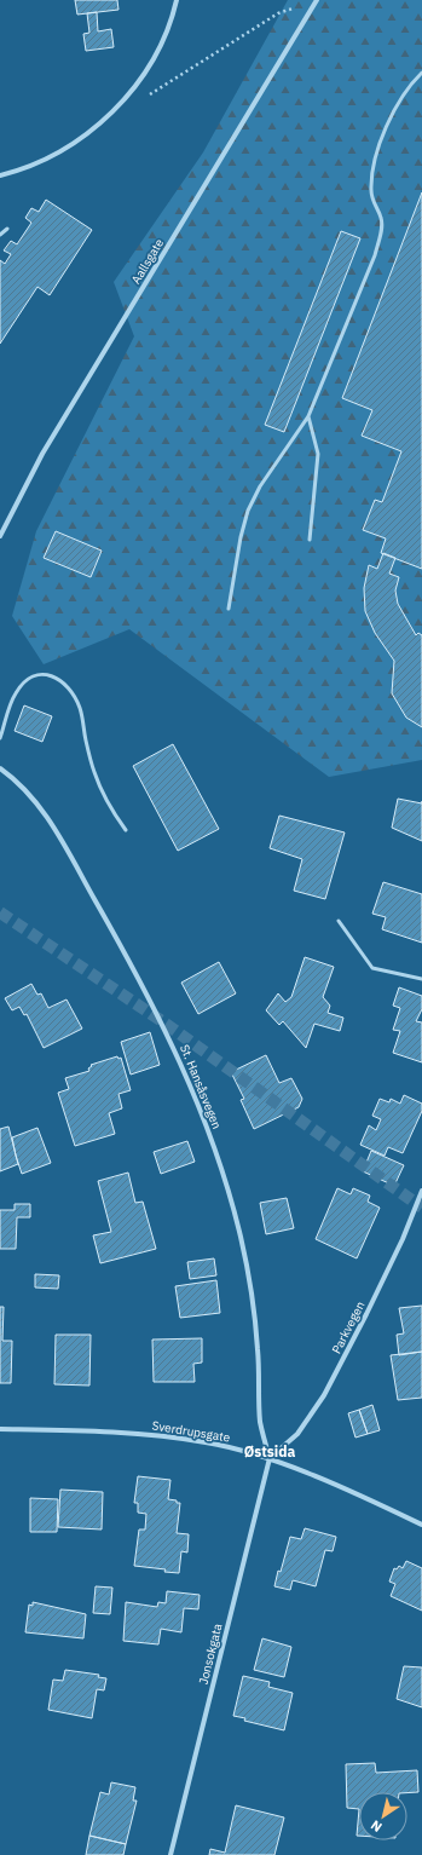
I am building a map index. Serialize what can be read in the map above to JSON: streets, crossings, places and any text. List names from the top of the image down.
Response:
{
  "streets": {
    "street": [
      "Aallsgate",
      "St. Hansåsvegen",
      "Parkvegen",
      "Sverdrupsgate",
      "Jonsokgata"
    ]
  },
  "crossings": [
    ["St. Hansåsvegen", "Parkvegen"],
    ["St. Hansåsvegen", "Sverdrupsgate"],
    ["St. Hansåsvegen", "Jonsokgata"],
    ["Parkvegen", "Sverdrupsgate"],
    ["Parkvegen", "Jonsokgata"],
    ["Sverdrupsgate", "Jonsokgata"]
  ],
  "districts": ["Østsida"],
  "north": "bottom left"
}
